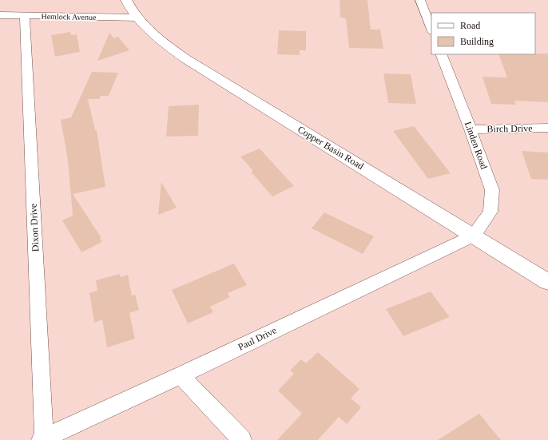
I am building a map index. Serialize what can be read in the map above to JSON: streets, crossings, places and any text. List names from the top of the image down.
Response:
{
  "streets": {
    "street": [
      "Hemlock Avenue",
      "Birch Drive",
      "Linden Road",
      "Copper Basin Road",
      "Dixon Drive",
      "Paul Drive"
    ]
  },
  "crossings": [
    ["Hemlock Avenue", "Copper Basin Road"],
    ["Hemlock Avenue", "Dixon Drive"],
    ["Birch Drive", "Linden Road"],
    ["Linden Road", "Copper Basin Road"],
    ["Linden Road", "Paul Drive"],
    ["Copper Basin Road", "Paul Drive"],
    ["Dixon Drive", "Paul Drive"]
  ],
  "legend": ["Road", "Building"]
}
